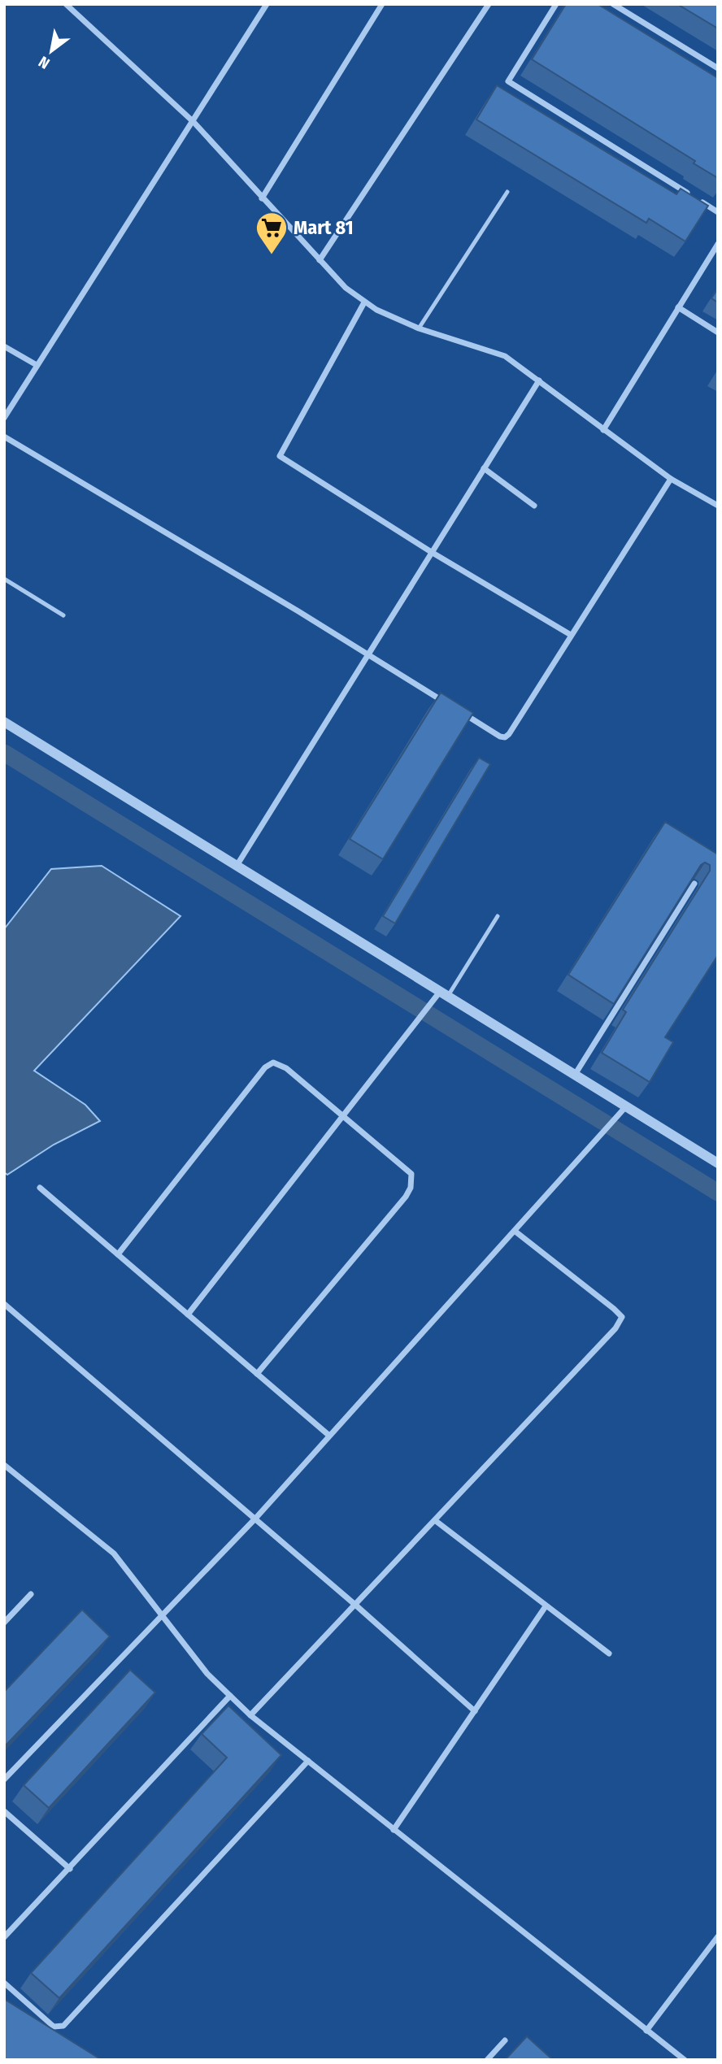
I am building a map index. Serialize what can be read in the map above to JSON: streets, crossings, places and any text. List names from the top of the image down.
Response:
{
  "places": {
    "supermarket": ["Mart 81"]
  },
  "north": "bottom left"
}
